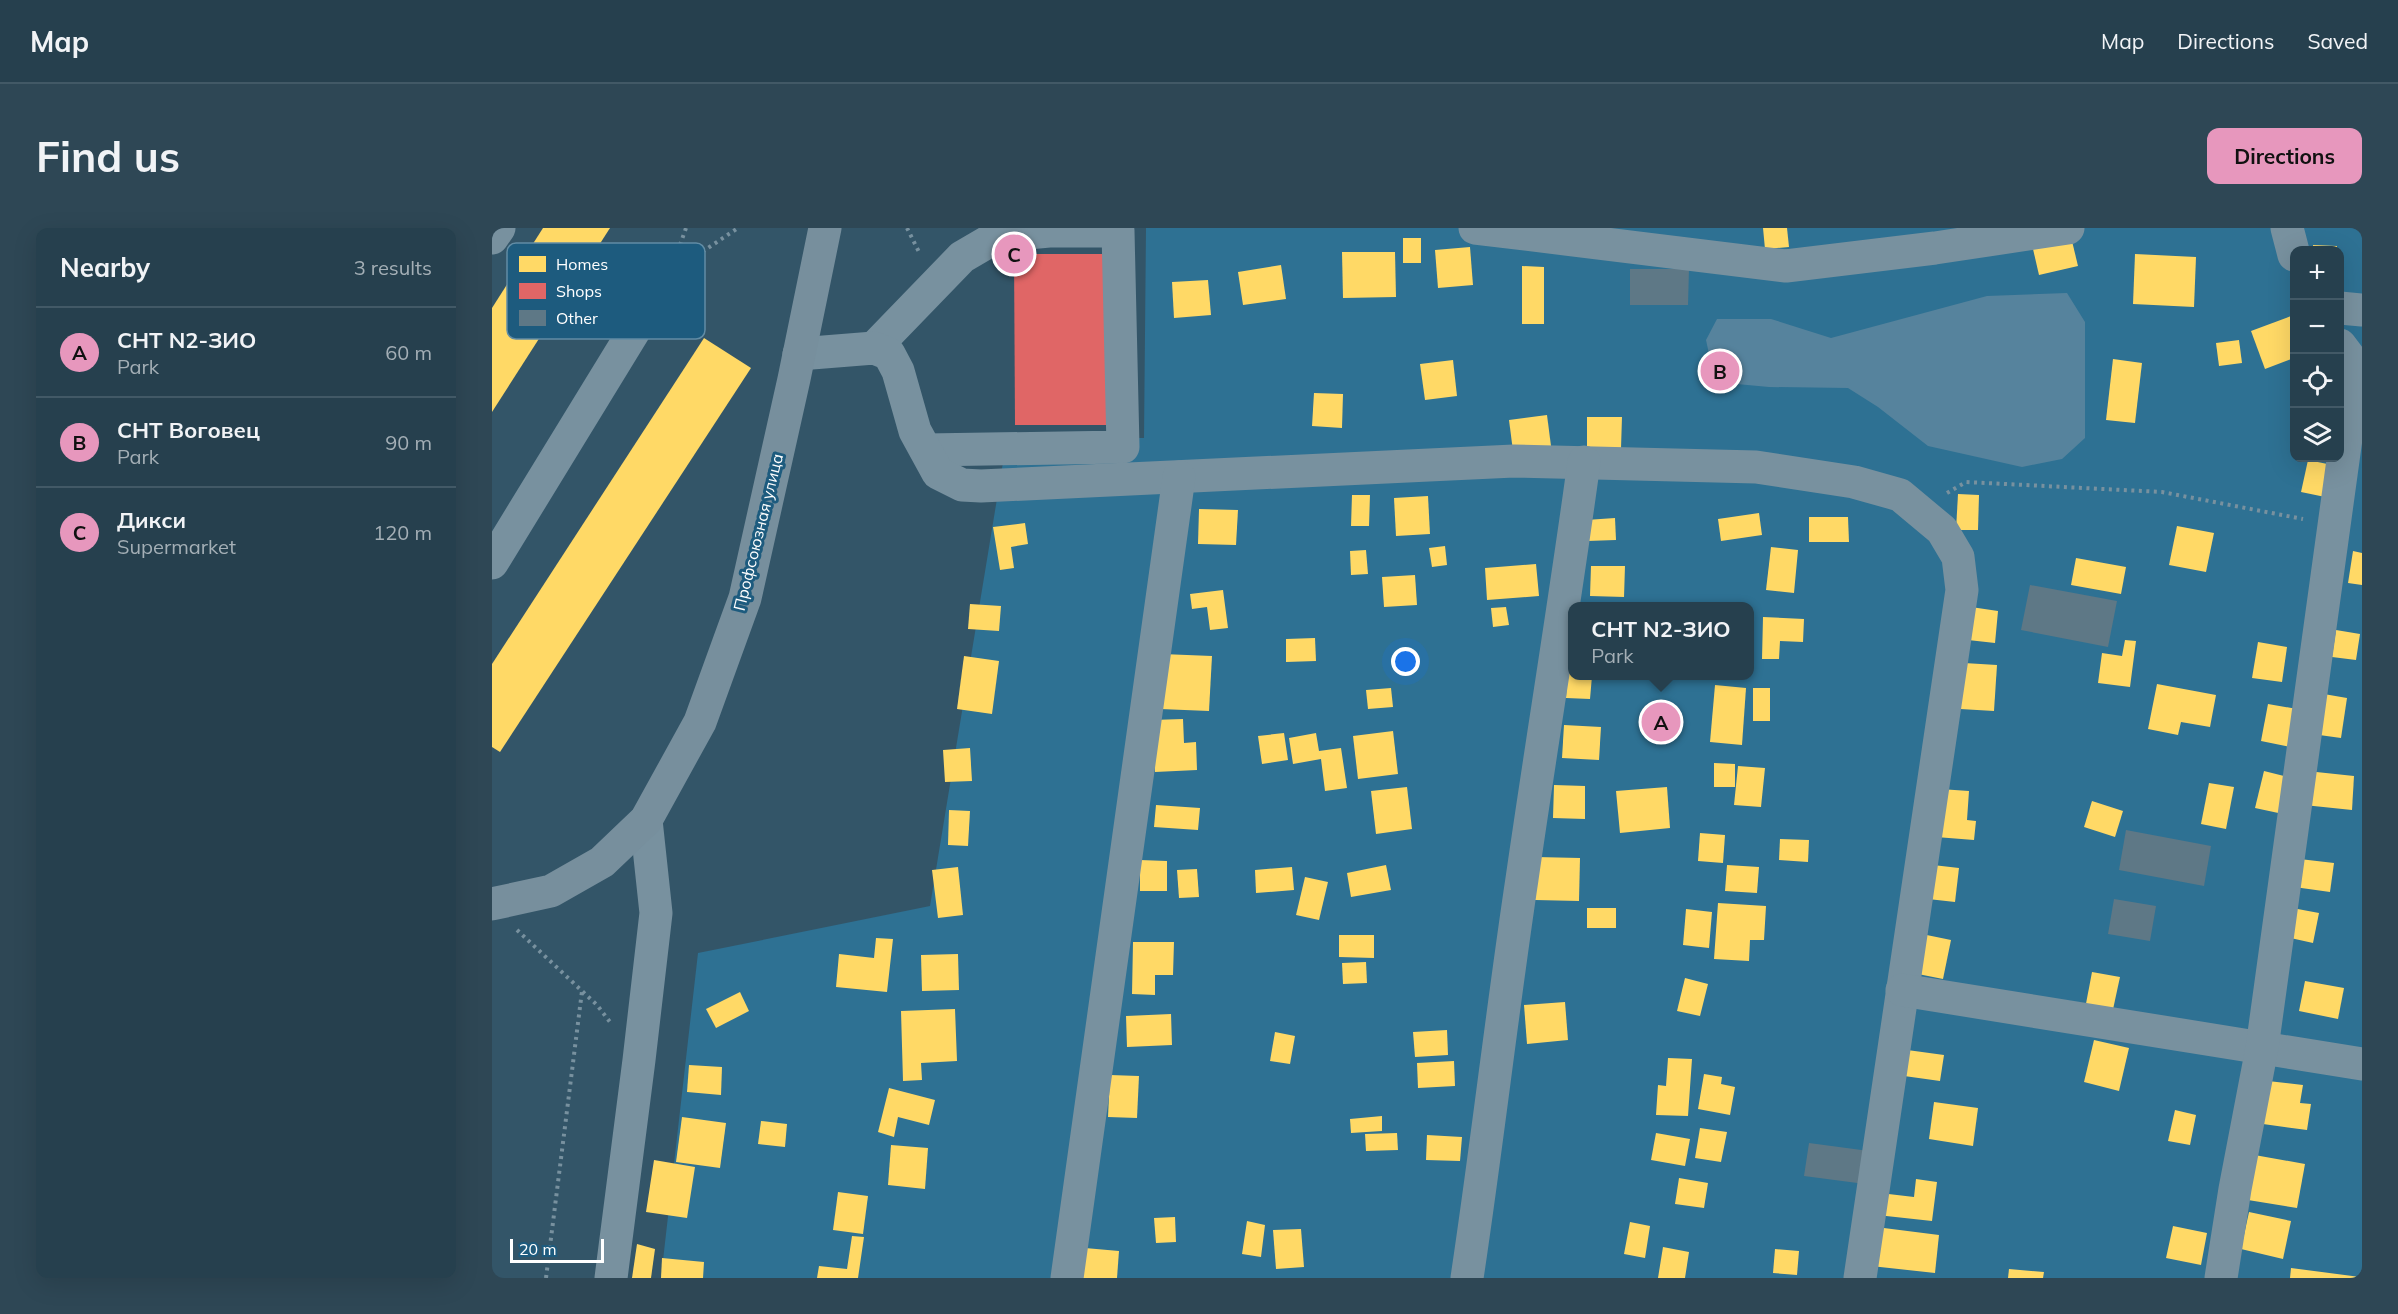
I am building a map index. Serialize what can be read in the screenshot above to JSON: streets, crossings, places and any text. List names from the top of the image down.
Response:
{
  "streets": {
    "main road": ["Профсоюзная улица"]
  },
  "legend": ["Homes", "Shops", "Other"],
  "scale_bar": "20 m",
  "page": {
    "header": "Map",
    "nav": ["Map", "Directions", "Saved"],
    "buttons": "Directions",
    "title": "Find us",
    "heading": ["Nearby", "3 results"],
    "pins": ["C", "B", "A"],
    "map_buttons": ["+", "−"],
    "list": [
      {
        "mark": "A",
        "name": "СНТ N2-ЗИО",
        "note": "Park",
        "value": "60 m"
      },
      {
        "mark": "B",
        "name": "СНТ Воговец",
        "note": "Park",
        "value": "90 m"
      },
      {
        "mark": "C",
        "name": "Дикси",
        "note": "Supermarket",
        "value": "120 m"
      }
    ],
    "popup": ["СНТ N2-ЗИО", "Park"],
    "scale": "20 m"
  }
}
